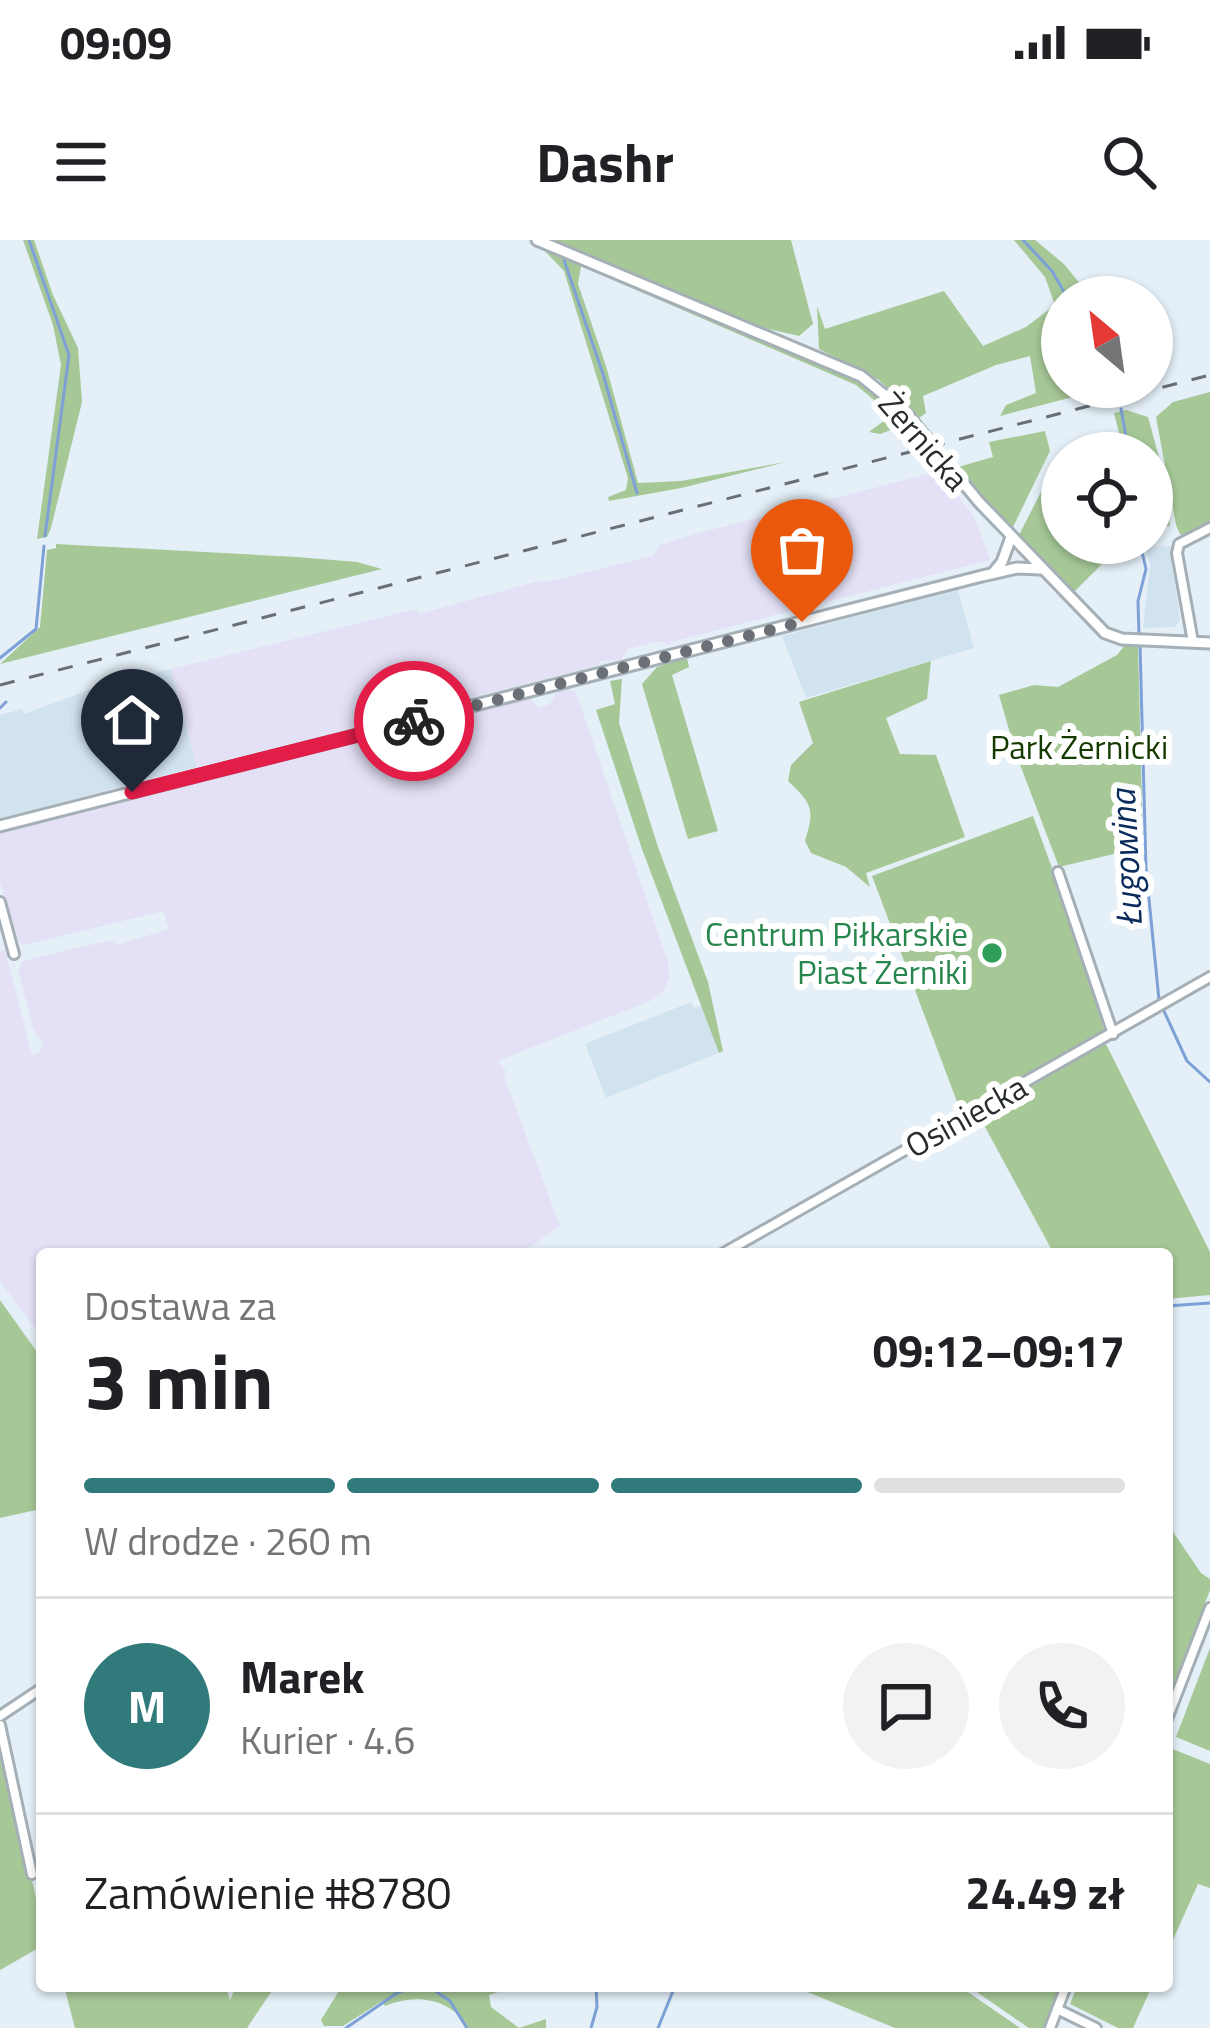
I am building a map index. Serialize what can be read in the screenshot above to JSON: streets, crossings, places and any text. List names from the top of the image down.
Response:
{
  "streets": {
    "street": ["Żernicka", "Osiniecka"]
  },
  "water": ["Ługowina"],
  "parks": ["Park Żernicki"],
  "places": ["Centrum Piłkarskie Piast Żerniki"],
  "north": "top left",
  "page": {
    "status": "09:09",
    "header": "Dashr",
    "heading": ["3 min", "Dostawa za", "09:12–09:17"],
    "panel": [
      "Marek",
      "Kurier · 4.6",
      "Zamówienie #8780",
      "24.49 zł"
    ],
    "bar": "W drodze · 260 m",
    "round": "M"
  }
}
